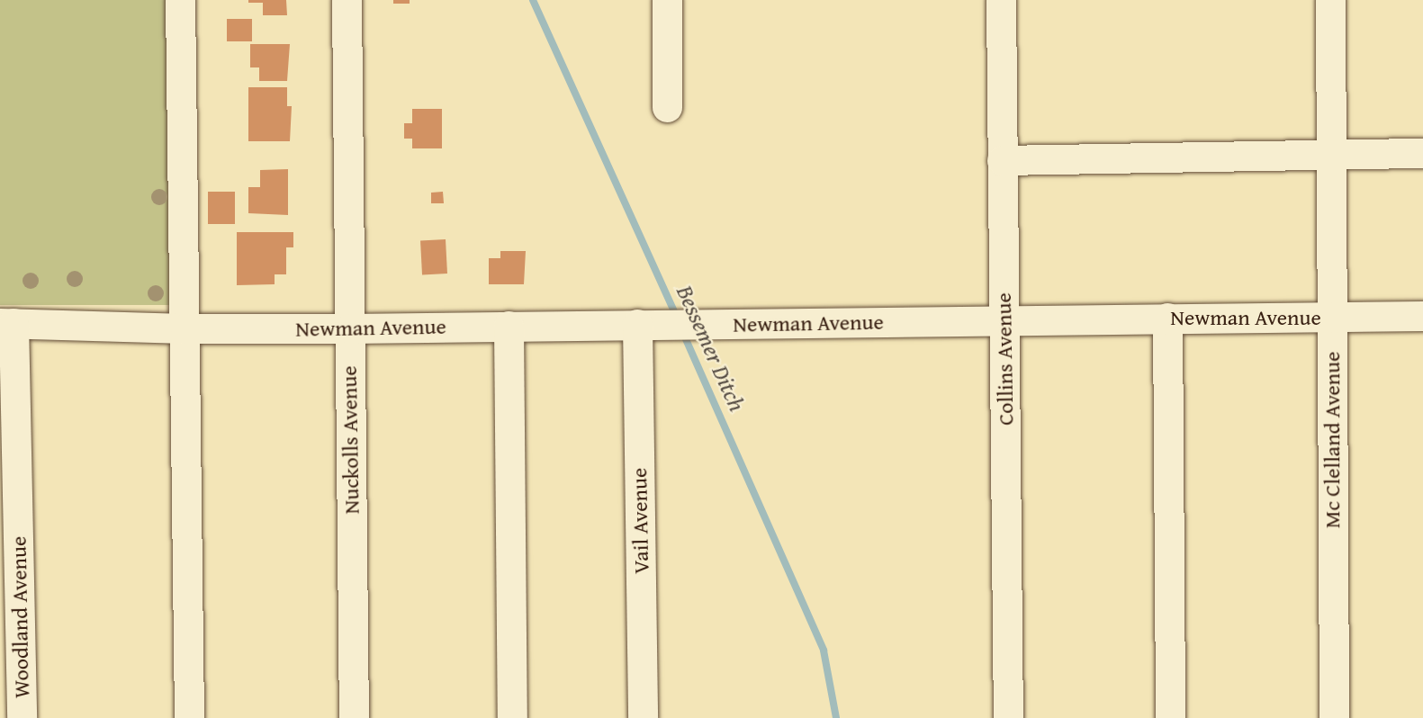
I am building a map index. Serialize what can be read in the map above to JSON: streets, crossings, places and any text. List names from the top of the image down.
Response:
{
  "streets": {
    "street": [
      "Newman Avenue",
      "Collins Avenue",
      "Nuckolls Avenue",
      "Mc Clelland Avenue",
      "Vail Avenue",
      "Woodland Avenue"
    ]
  },
  "crossings": [
    ["Newman Avenue", "Collins Avenue"],
    ["Newman Avenue", "Nuckolls Avenue"],
    ["Newman Avenue", "Mc Clelland Avenue"],
    ["Newman Avenue", "Vail Avenue"],
    ["Newman Avenue", "Woodland Avenue"]
  ],
  "water": ["Bessemer Ditch"]
}
